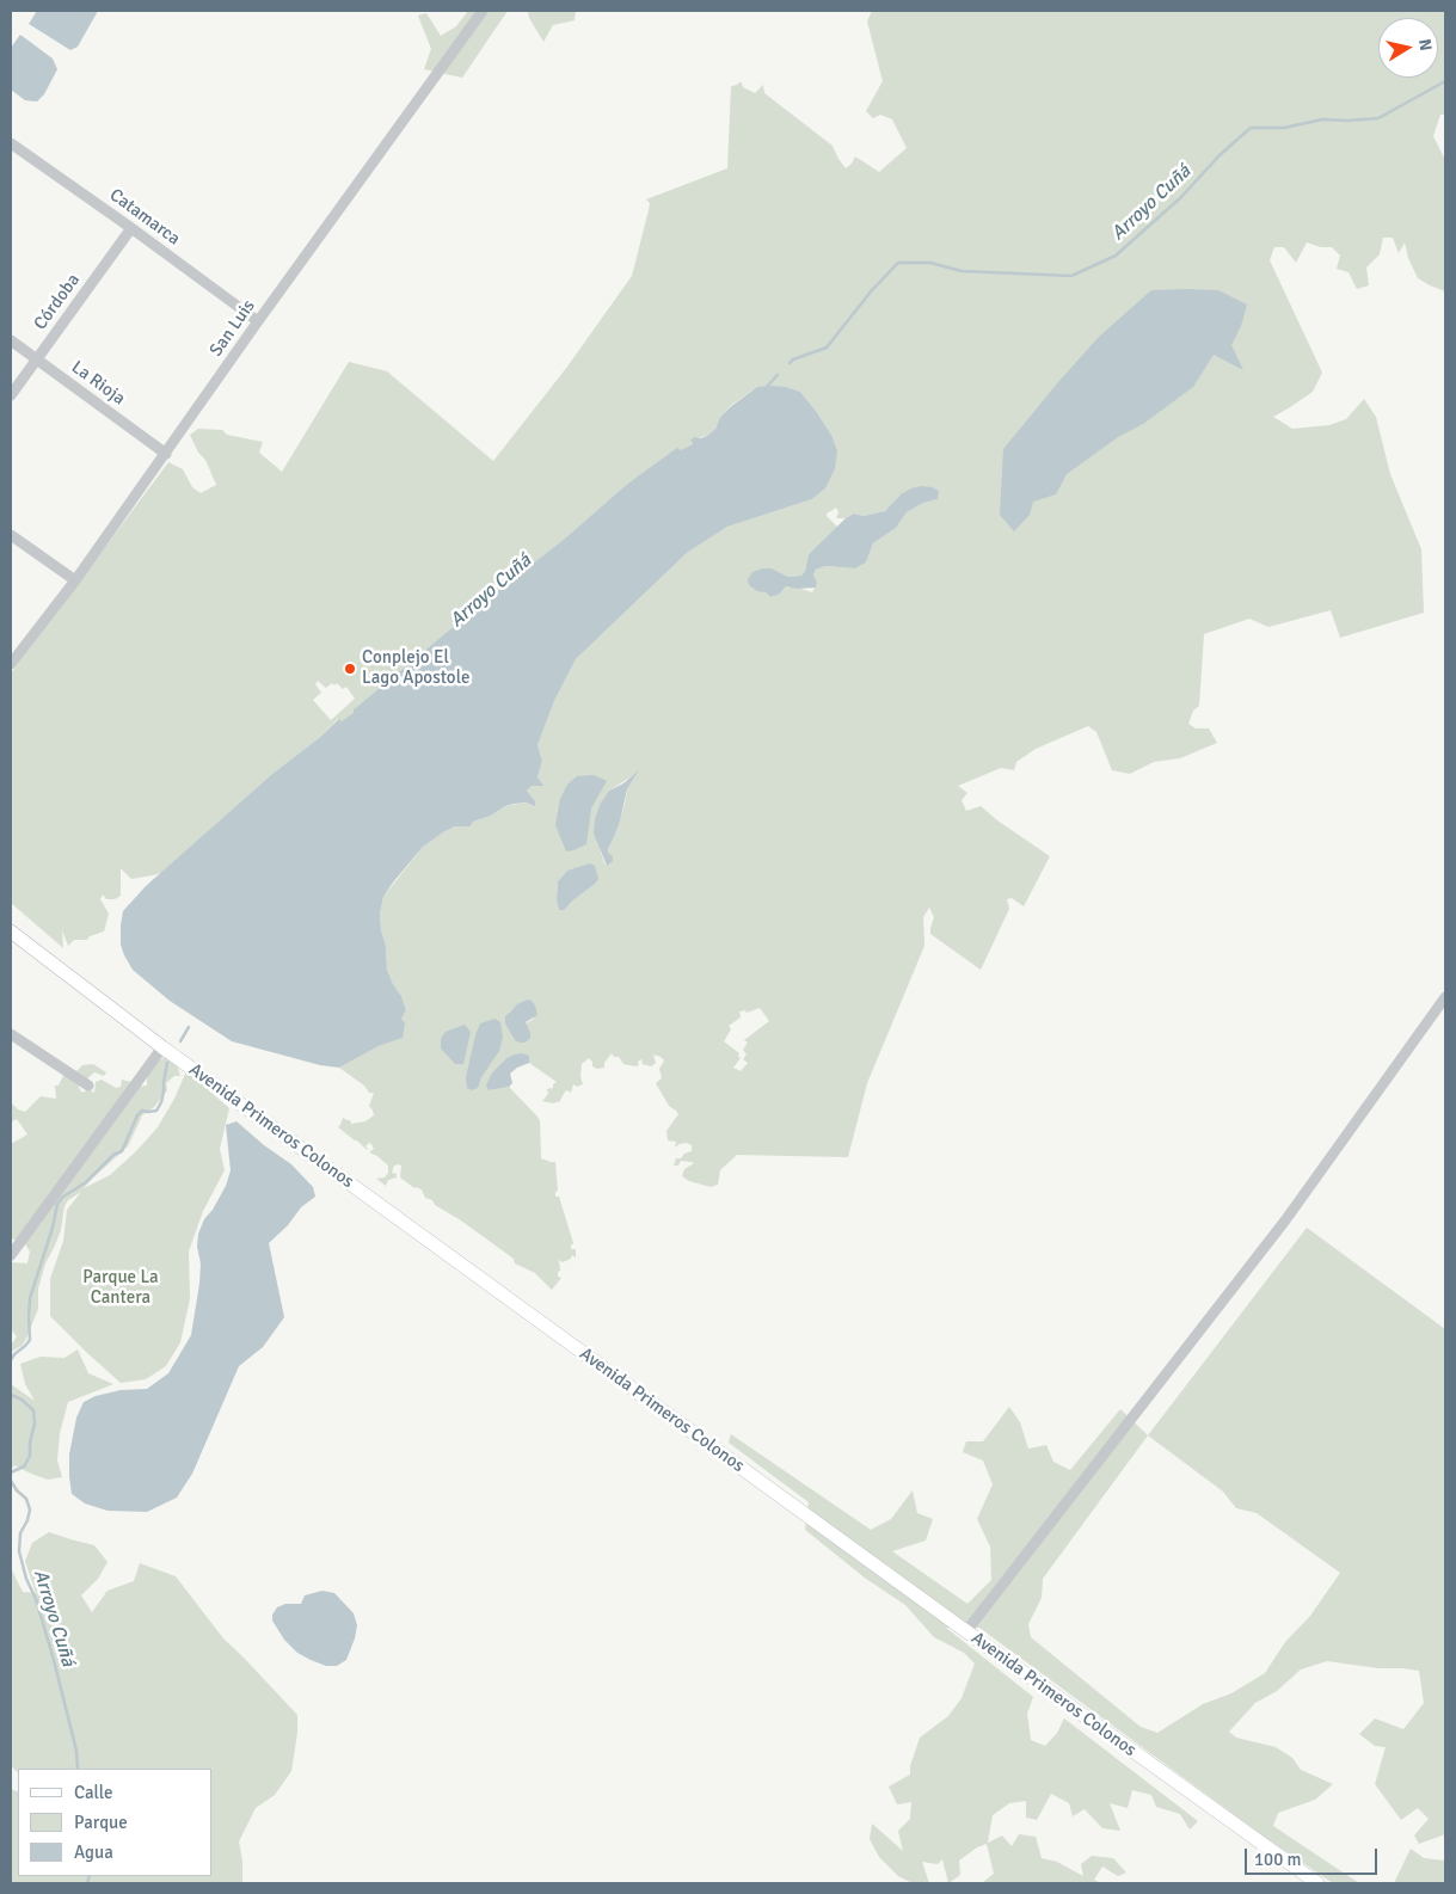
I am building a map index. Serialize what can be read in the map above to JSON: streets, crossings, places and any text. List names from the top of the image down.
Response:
{
  "streets": {
    "street": [
      "Catamarca",
      "Córdoba",
      "San Luis",
      "La Rioja",
      "Avenida Primeros Colonos"
    ]
  },
  "crossings": [
    ["Catamarca", "Córdoba"],
    ["Catamarca", "San Luis"],
    ["Córdoba", "La Rioja"],
    ["San Luis", "La Rioja"]
  ],
  "water": ["Arroyo Cuñá"],
  "parks": ["Parque La Cantera"],
  "places": ["Conplejo El Lago Apostole"],
  "legend": ["Calle", "Parque", "Agua"],
  "scale_bar": "100 m",
  "north": "right"
}
